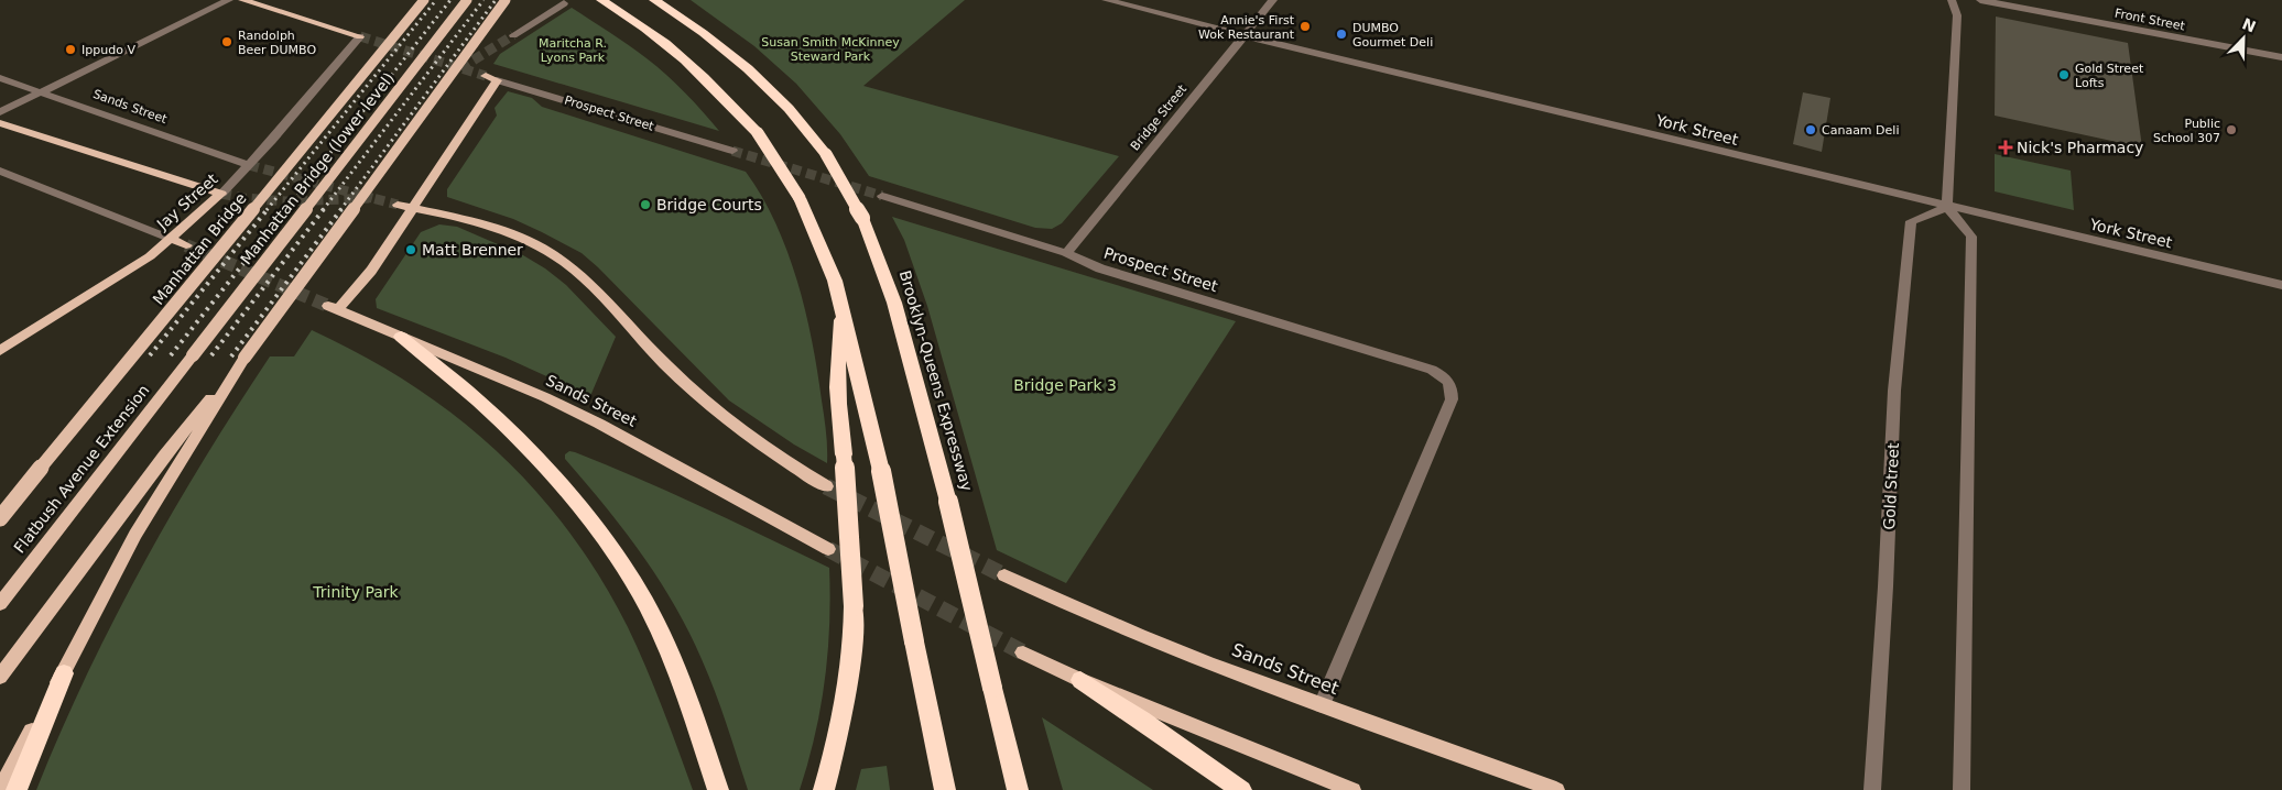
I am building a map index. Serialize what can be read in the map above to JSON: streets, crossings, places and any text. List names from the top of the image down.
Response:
{
  "streets": {
    "highway": ["Brooklyn-Queens Expressway"],
    "main road": [
      "Sands Street",
      "Manhattan Bridge (lower level)",
      "Jay Street",
      "Manhattan Bridge",
      "Flatbush Avenue Extension"
    ],
    "street": [
      "Front Street",
      "Prospect Street",
      "Bridge Street",
      "York Street",
      "Gold Street"
    ]
  },
  "crossings": [
    ["Sands Street", "Prospect Street"],
    ["Sands Street", "Jay Street"],
    ["Prospect Street", "Bridge Street"],
    ["Bridge Street", "York Street"],
    ["York Street", "Gold Street"],
    ["Manhattan Bridge (lower level)", "Flatbush Avenue Extension"]
  ],
  "parks": [
    "Susan Smith McKinney Steward Park",
    "Maritcha R. Lyons Park",
    "Bridge Park 3",
    "Trinity Park"
  ],
  "places": {
    "other": [
      "Annie's First Wok Restaurant",
      "DUMBO Gourmet Deli",
      "Randolph Beer DUMBO",
      "Ippudo V",
      "Gold Street Lofts",
      "Canaam Deli",
      "Public School 307",
      "Bridge Courts",
      "Matt Brenner"
    ],
    "health": ["Nick's Pharmacy"]
  },
  "north": "top right"
}
